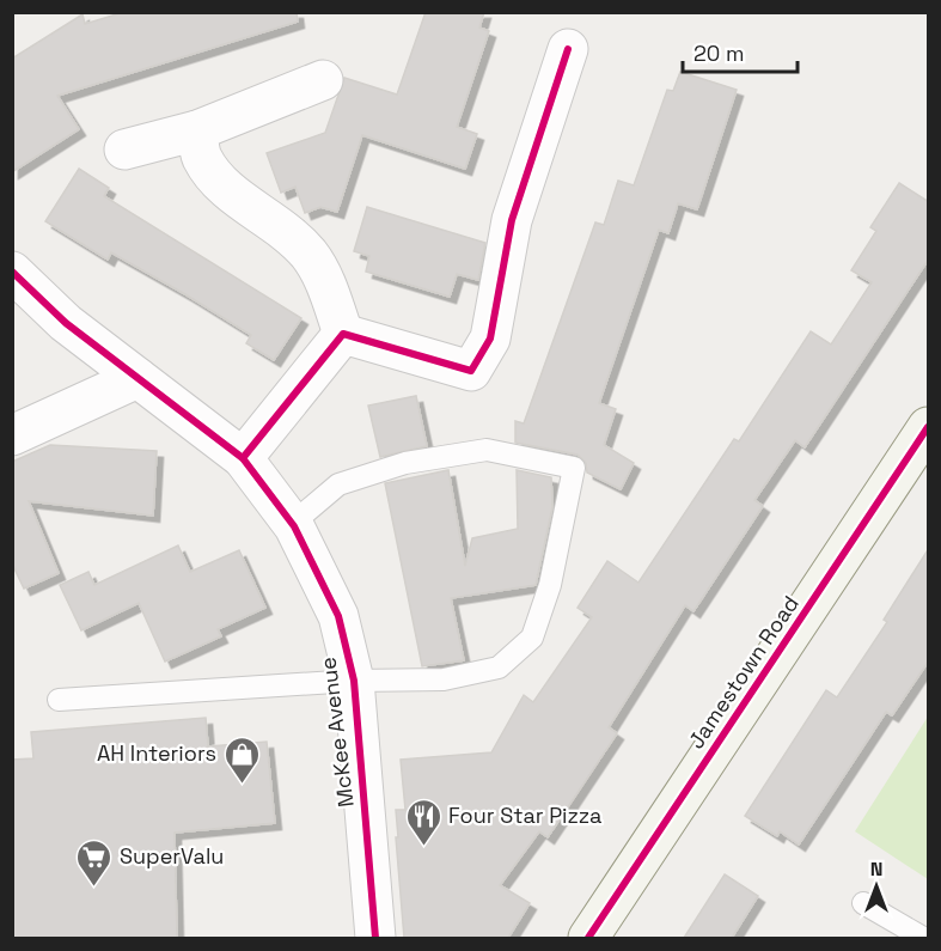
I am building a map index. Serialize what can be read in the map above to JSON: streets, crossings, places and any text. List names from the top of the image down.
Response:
{
  "streets": {
    "street": ["Jamestown Road", "McKee Avenue"]
  },
  "places": {
    "shop": ["AH Interiors"],
    "restaurant": ["Four Star Pizza"],
    "supermarket": ["SuperValu"]
  },
  "scale_bar": "20 m",
  "north": "top"
}
